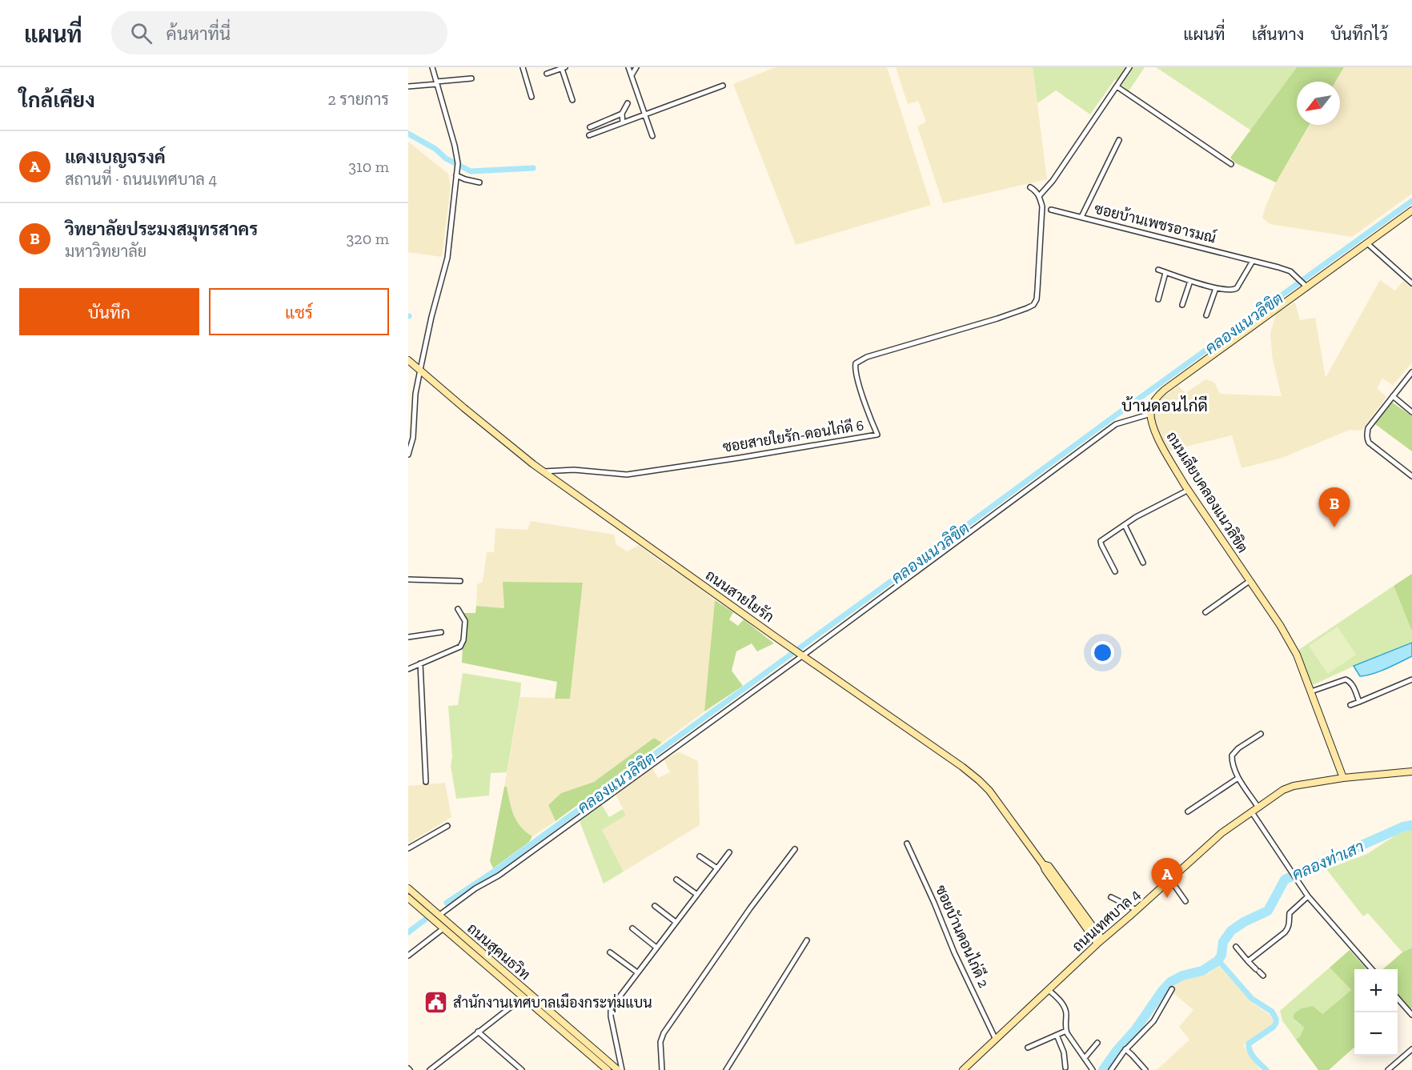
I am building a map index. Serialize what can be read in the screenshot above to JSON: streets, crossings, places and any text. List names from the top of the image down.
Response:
{
  "streets": {
    "street": [
      "ซอยบ้านเพชรอารมณ์",
      "ซอยสายใยรัก-ดอนไก่ดี 6",
      "ถนนเลียบคลองแนวลิขิต",
      "ถนนสายใยรัก",
      "ถนนเทศบาล 4",
      "ซอยบัานดอนไก่ดี 2",
      "ถนนสุคนธวิท"
    ]
  },
  "crossings": [
    ["ซอยสายใยรัก-ดอนไก่ดี 6", "ถนนสายใยรัก"],
    ["ถนนเลียบคลองแนวลิขิต", "ถนนเทศบาล 4"],
    ["ถนนสายใยรัก", "ถนนเทศบาล 4"],
    ["ถนนเทศบาล 4", "ซอยบัานดอนไก่ดี 2"]
  ],
  "districts": ["บ้านดอนไก่ดี"],
  "water": ["คลองแนวลิขิต", "คลองท่าเสา"],
  "places": {
    "public building": ["สำนักงานเทศบาลเมืองกระทุ่มแบน"]
  },
  "north": "bottom left",
  "page": {
    "header": "แผนที่",
    "search": "ค้นหาที่นี่",
    "nav": ["แผนที่", "เส้นทาง", "บันทึกไว้"],
    "heading": ["ใกล้เคียง", "2 รายการ"],
    "list": [
      {
        "mark": "A",
        "name": "แดงเบญจรงค์",
        "note": "สถานที่ · ถนนเทศบาล 4",
        "value": "310 m"
      },
      {
        "mark": "B",
        "name": "วิทยาลัยประมงสมุทรสาคร",
        "note": "มหาวิทยาลัย",
        "value": "320 m"
      }
    ],
    "buttons": ["บันทึก", "แชร์"],
    "pins": ["B", "A"],
    "map_buttons": ["+", "−"]
  }
}
